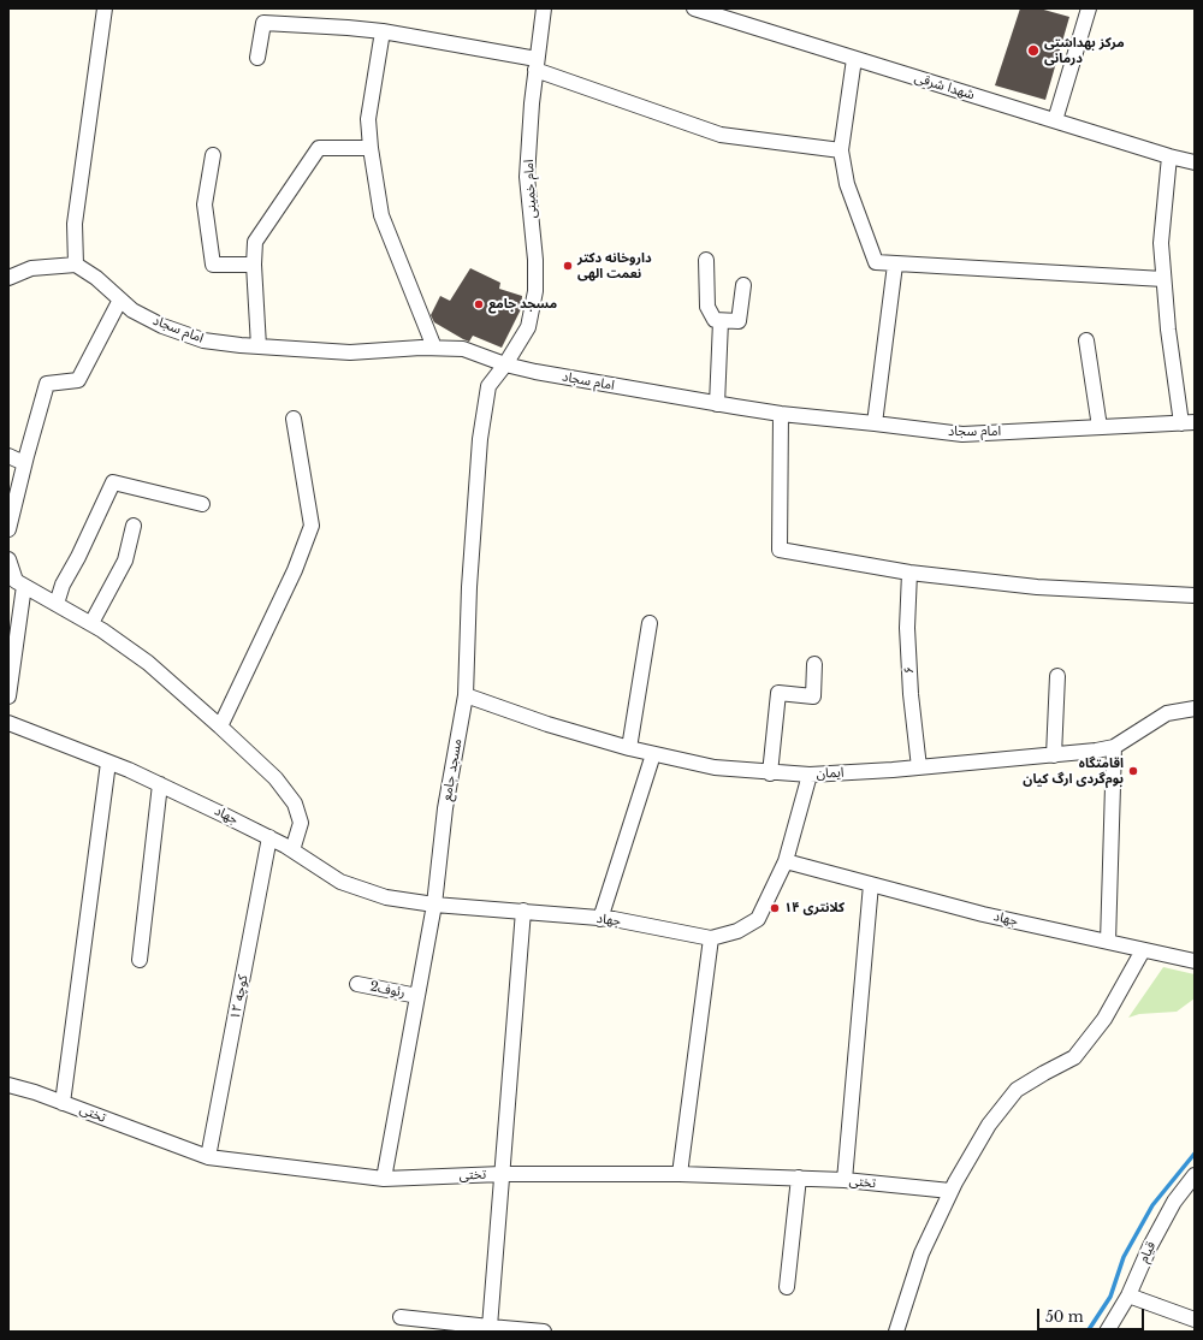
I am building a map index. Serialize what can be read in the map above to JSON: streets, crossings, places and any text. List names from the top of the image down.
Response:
{
  "streets": {
    "street": [
      "شهدا شرقی",
      "امام خمینی",
      "امام سجاد",
      "۶",
      "مسجد جامع",
      "ایمان",
      "جهاد",
      "رئوف2",
      "کوچه ۱۲",
      "تختی",
      "قیام"
    ]
  },
  "crossings": [
    ["امام خمینی", "امام سجاد"],
    ["امام خمینی", "مسجد جامع"],
    ["امام سجاد", "مسجد جامع"],
    ["۶", "ایمان"],
    ["مسجد جامع", "ایمان"],
    ["مسجد جامع", "جهاد"],
    ["مسجد جامع", "رئوف2"],
    ["مسجد جامع", "تختی"],
    ["جهاد", "کوچه ۱۲"],
    ["کوچه ۱۲", "تختی"]
  ],
  "places": [
    "مرکز بهداشتی درمانی",
    "داروخانه دکتر نعمت الهی",
    "مسجد جامع",
    "اقامتگاه بوم‌گردی ارگ کیان",
    "کلانتری ۱۴"
  ],
  "scale_bar": "50 m"
}
